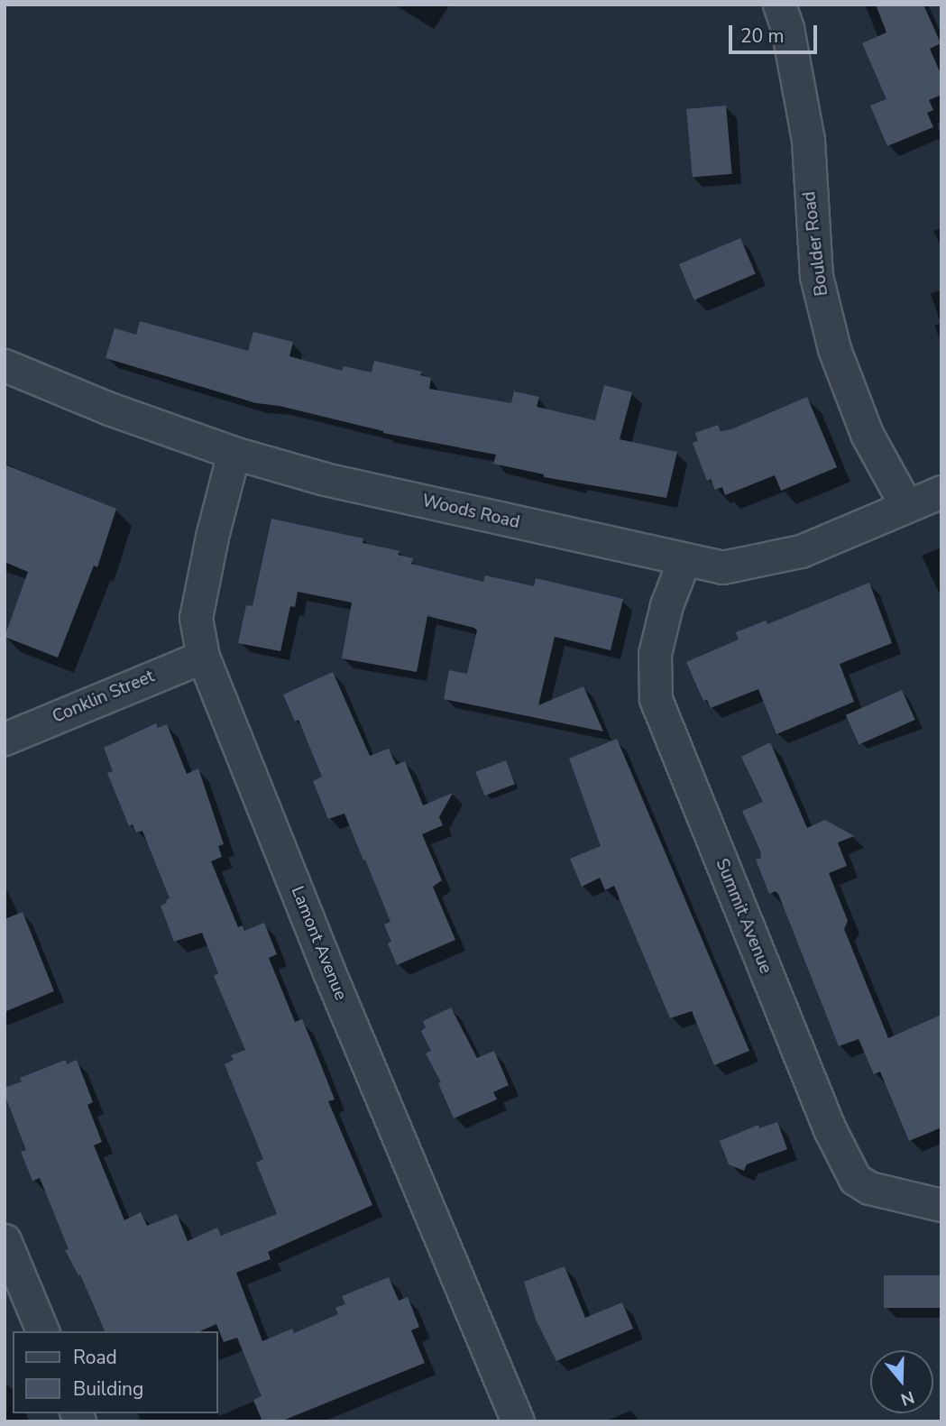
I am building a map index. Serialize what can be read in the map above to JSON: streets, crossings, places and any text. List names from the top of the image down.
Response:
{
  "streets": {
    "street": [
      "Boulder Road",
      "Woods Road",
      "Conklin Street",
      "Summit Avenue",
      "Lamont Avenue"
    ]
  },
  "crossings": [
    ["Boulder Road", "Woods Road"],
    ["Woods Road", "Summit Avenue"],
    ["Woods Road", "Lamont Avenue"],
    ["Conklin Street", "Lamont Avenue"]
  ],
  "legend": ["Road", "Building"],
  "scale_bar": "20 m",
  "north": "bottom"
}
